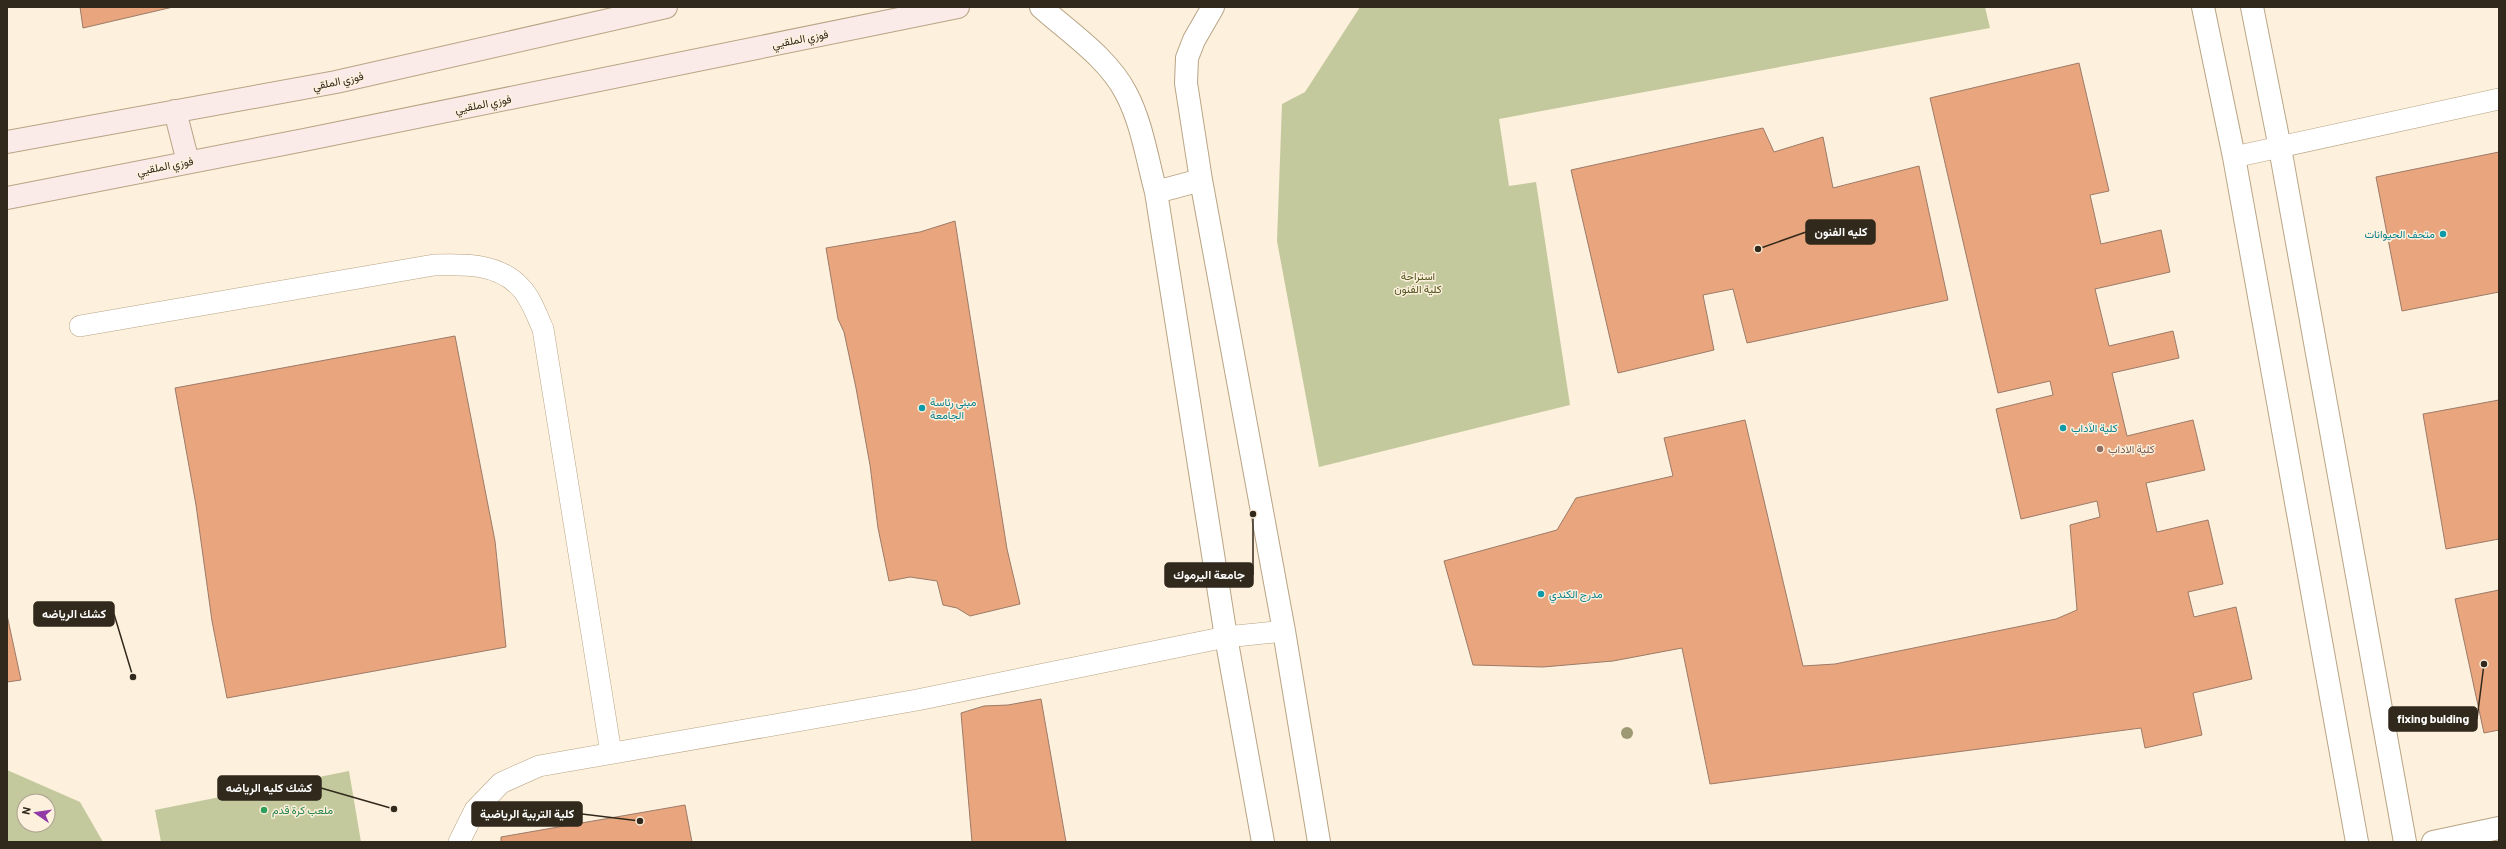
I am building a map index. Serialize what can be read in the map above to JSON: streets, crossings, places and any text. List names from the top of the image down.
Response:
{
  "streets": {
    "street": ["فوزي الملقيي", "فوزي الملقي"]
  },
  "parks": ["استراحة كلية الفنون"],
  "places": [
    "متحف الحيوانات",
    "كليه الفنون",
    "مبنى رئاسة الجامعة",
    "كلية الآداب",
    "كلية الاداب",
    "جامعة اليرموك",
    "مدرج الكندي",
    "fixing bulding",
    "كشك الرياضه",
    "كشك كليه الرياضه",
    "ملعب كرة قدم",
    "كلية التربية الرياضية"
  ],
  "north": "left"
}
